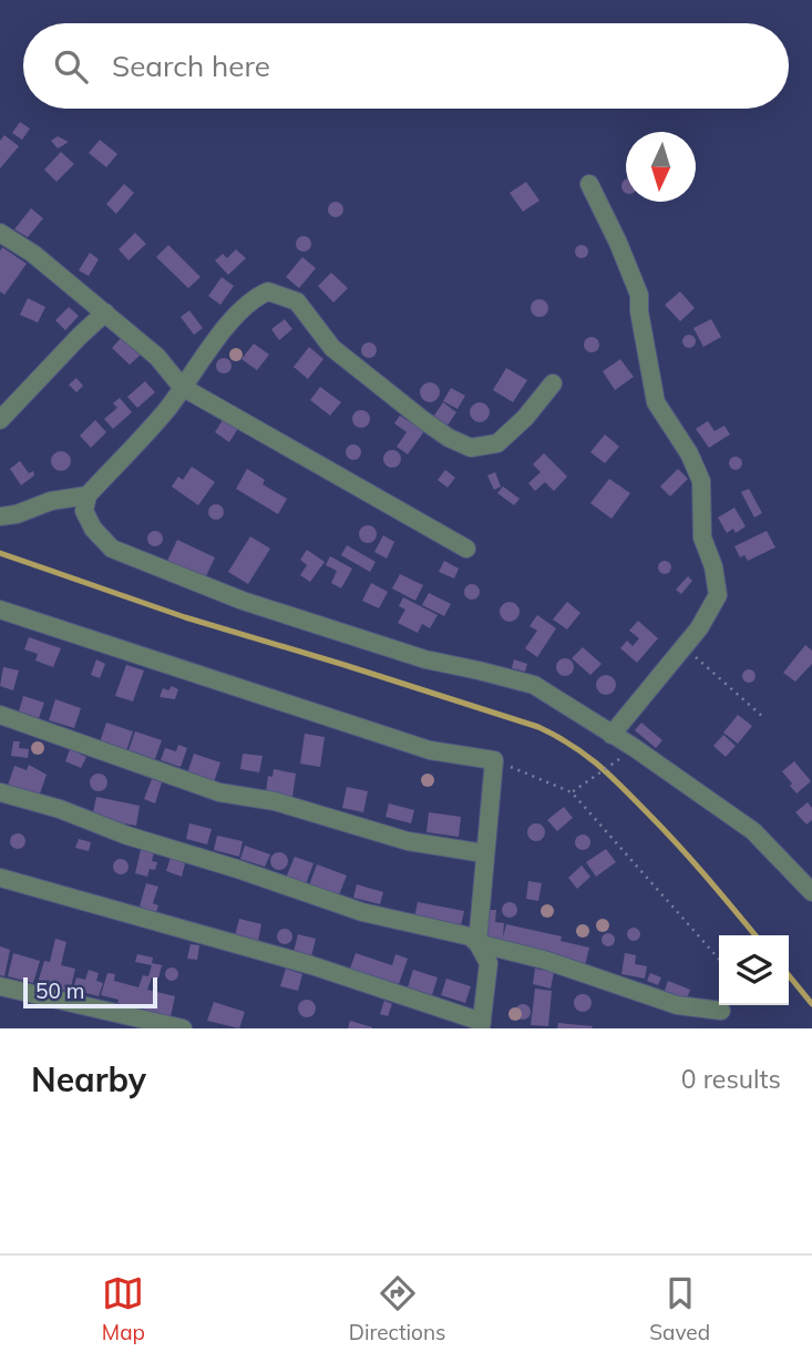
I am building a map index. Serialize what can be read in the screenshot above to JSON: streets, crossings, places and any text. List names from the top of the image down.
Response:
{
  "scale_bar": "50 m",
  "north": "bottom",
  "page": {
    "search": "Search here",
    "scale": "50 m",
    "heading": ["Nearby", "0 results"],
    "nav": ["Map", "Directions", "Saved"]
  }
}
